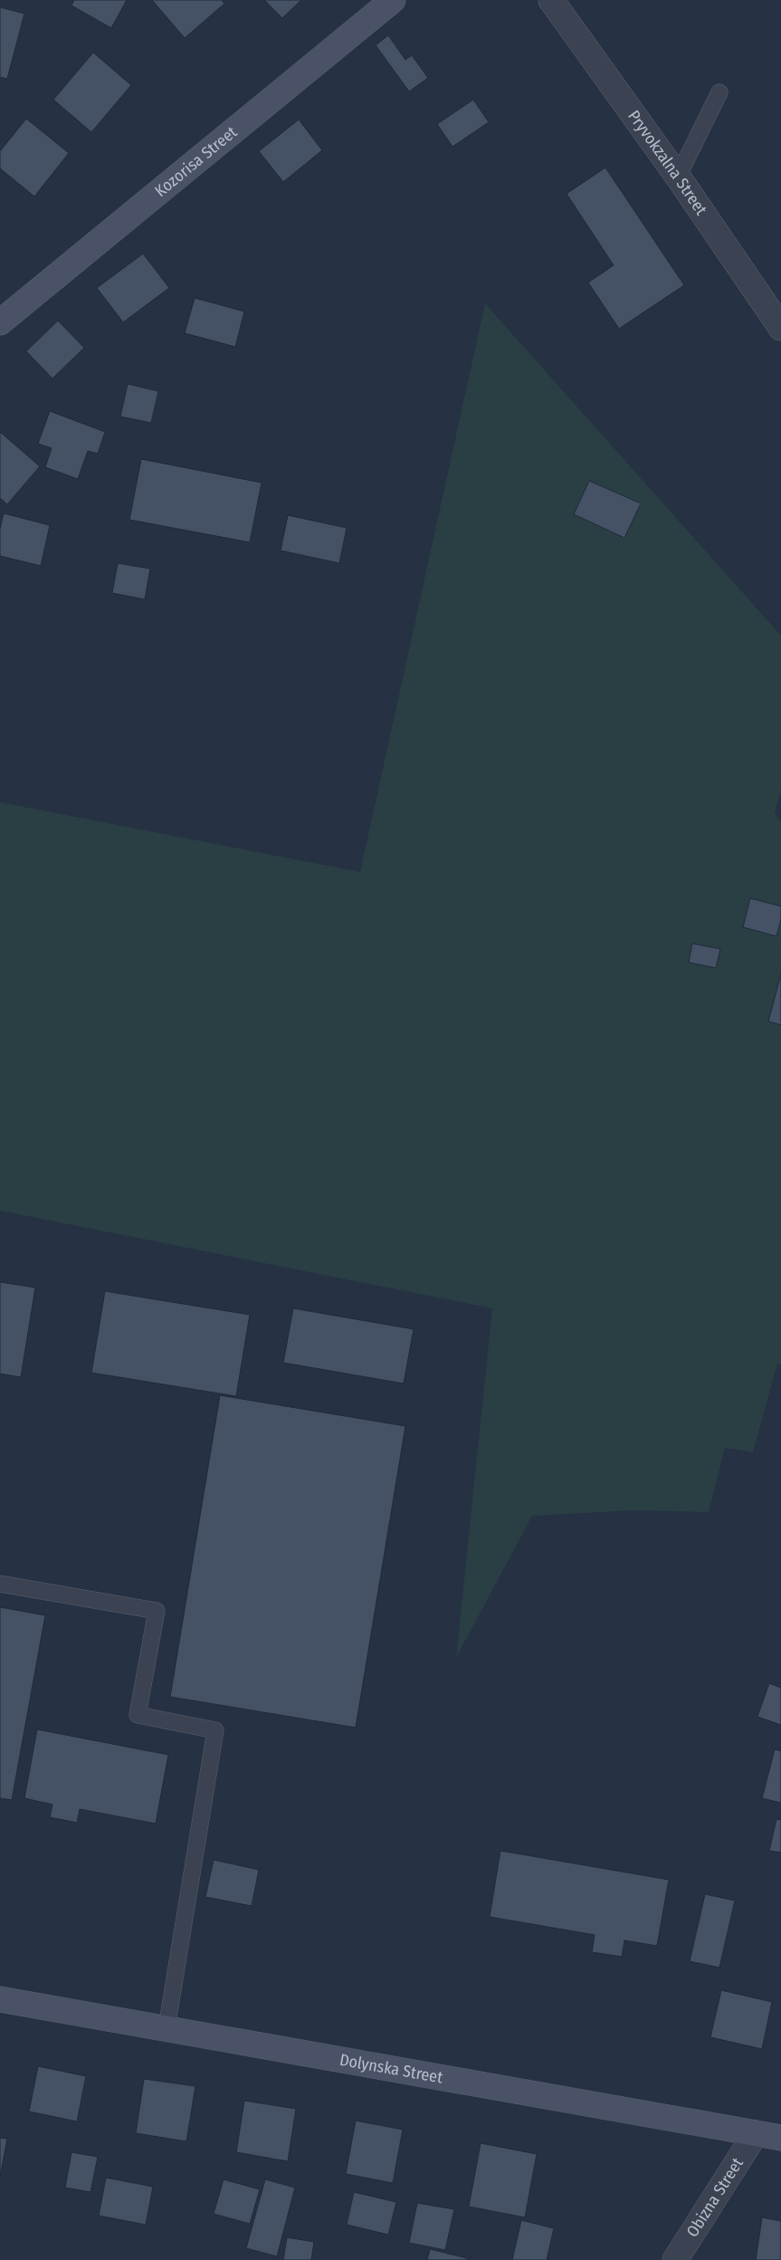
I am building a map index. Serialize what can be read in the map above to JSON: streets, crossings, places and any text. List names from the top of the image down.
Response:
{
  "streets": {
    "main road": ["Kozorisa Street", "Dolynska Street"],
    "street": ["Pryvokzalna Street", "Obizna Street"]
  },
  "crossings": [
    ["Dolynska Street", "Obizna Street"]
  ]
}
